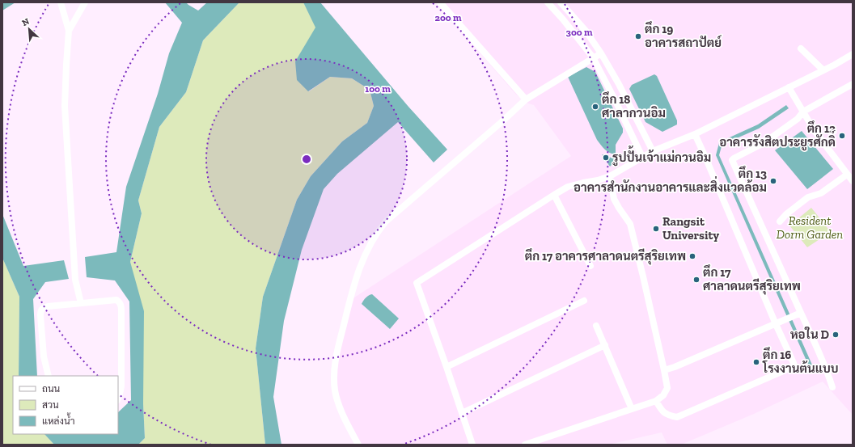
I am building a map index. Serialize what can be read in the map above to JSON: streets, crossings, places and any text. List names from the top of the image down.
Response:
{
  "parks": ["Resident Dorm Garden"],
  "places": [
    "ตึก 19 อาคารสถาปัตย์",
    "ตึก 18 ศาลากวนอิม",
    "ตึก 12 อาคารรังสิตประยูรศักดิ์",
    "รูปปั้นเจ้าแม่กวนอิม",
    "ตึก 13 อาคารสำนักงานอาคารและสิ่งแวดล้อม",
    "Rangsit University",
    "ตึก 17 อาคารศาลาดนตรีสุริยเทพ",
    "ตึก 17 ศาลาดนตรีสุริยเทพ",
    "หอใน D",
    "ตึก 16 โรงงานต้นแบบ"
  ],
  "legend": ["ถนน", "สวน", "แหล่งน้ำ"],
  "north": "top left",
  "rings": ["200 m", "300 m", "100 m"]
}
